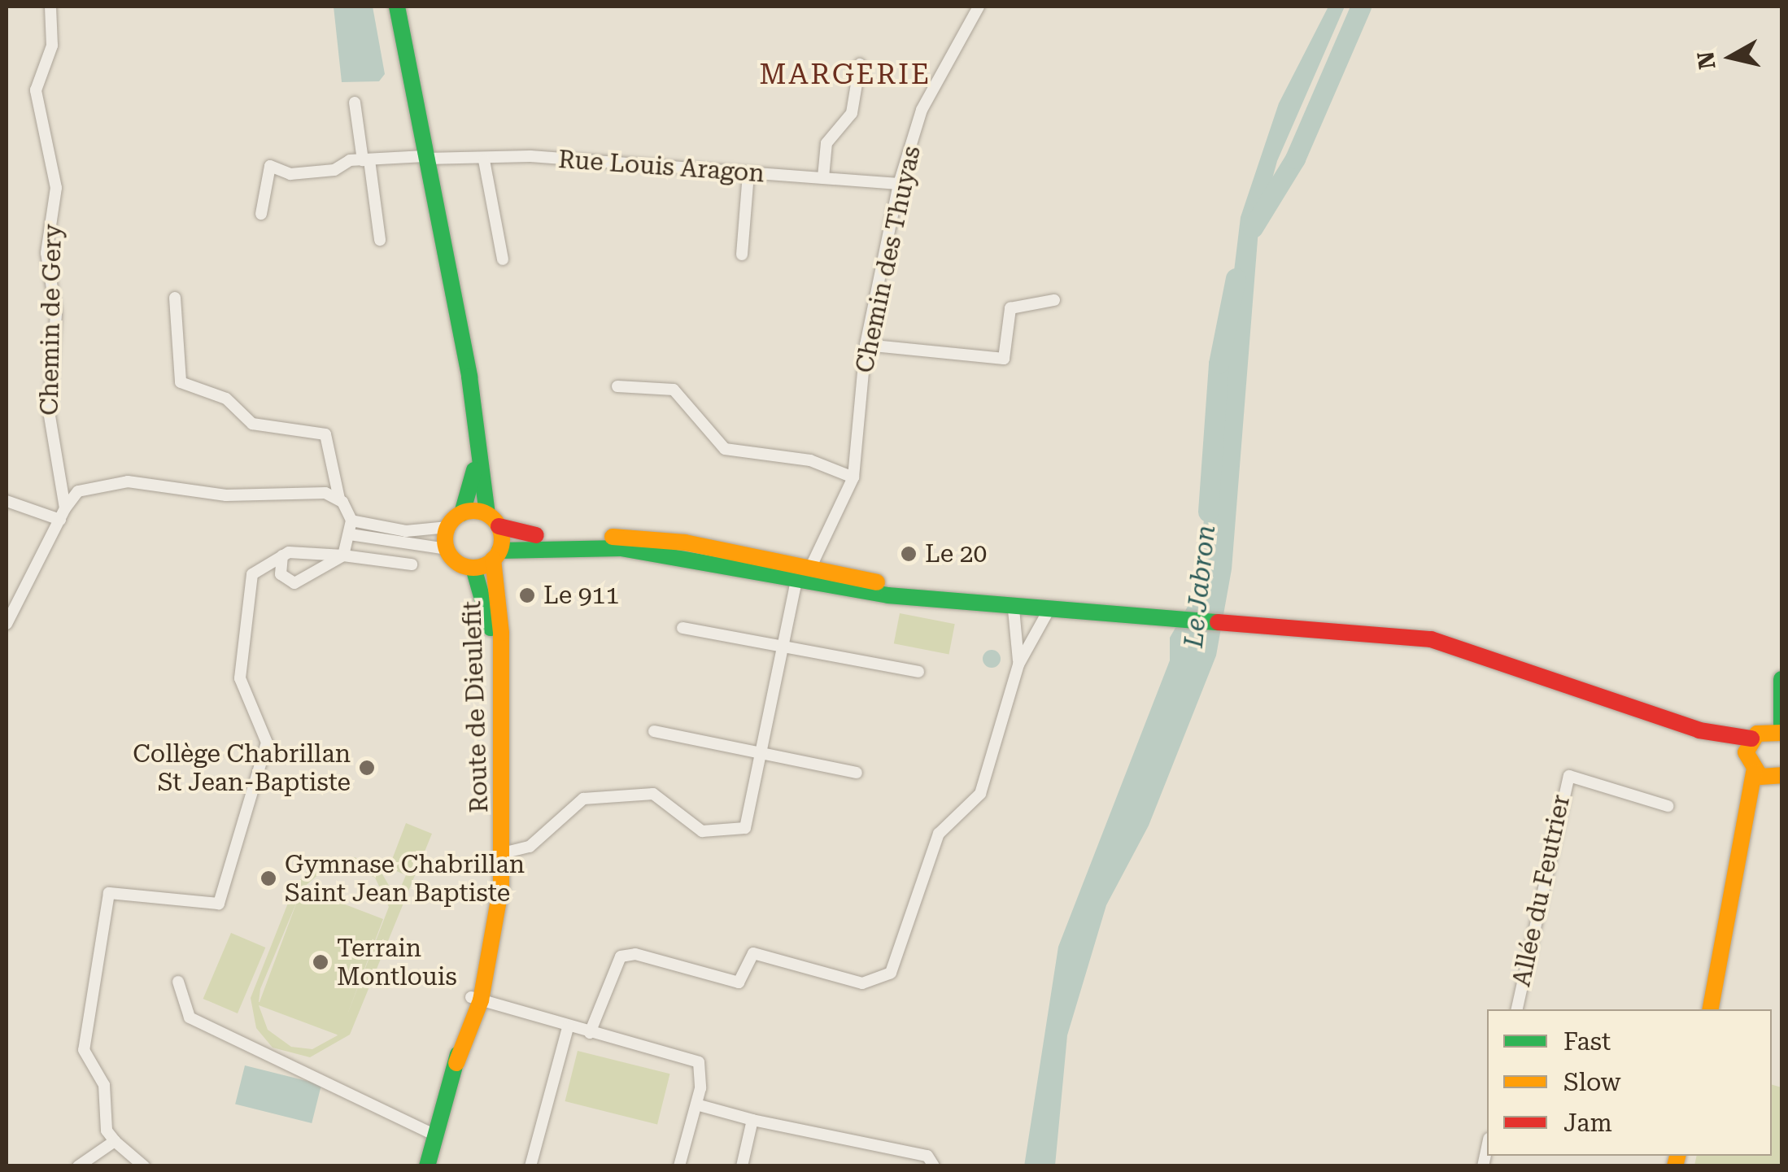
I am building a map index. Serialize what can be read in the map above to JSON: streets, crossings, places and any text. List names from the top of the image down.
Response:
{
  "streets": {
    "main road": ["Route de Dieulefit"],
    "street": [
      "Rue Louis Aragon",
      "Chemin des Thuyas",
      "Chemin de Gery",
      "Allée du Feutrier"
    ]
  },
  "crossings": [
    ["Rue Louis Aragon", "Chemin des Thuyas"],
    ["Chemin des Thuyas", "Route de Dieulefit"]
  ],
  "districts": ["MARGERIE"],
  "water": ["Le Jabron"],
  "places": [
    "Le 20",
    "Le 911",
    "Collège Chabrillan St Jean-Baptiste",
    "Gymnase Chabrillan Saint Jean Baptiste",
    "Terrain Montlouis"
  ],
  "legend": ["Fast", "Slow", "Jam"],
  "north": "left"
}
